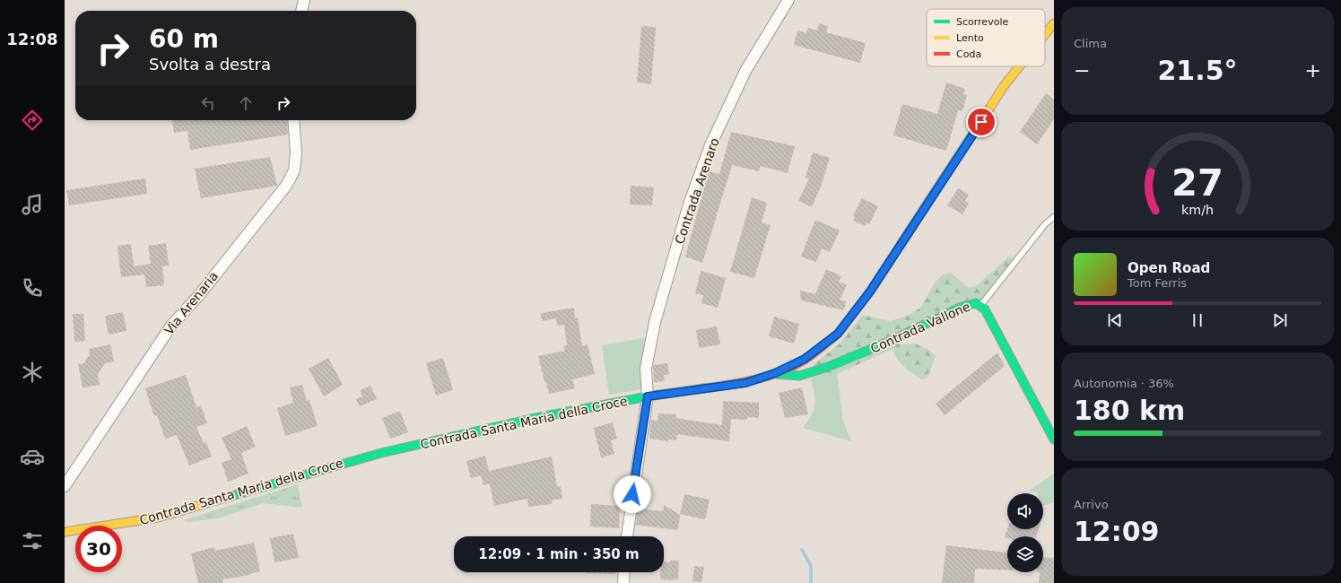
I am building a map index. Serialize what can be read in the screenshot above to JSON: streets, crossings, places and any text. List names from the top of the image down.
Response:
{
  "streets": {
    "main road": ["Contrada Vallone", "Contrada Santa Maria della Croce"],
    "street": ["Contrada Arenaro", "Via Arenaria"]
  },
  "crossings": [
    ["Contrada Arenaro", "Contrada Santa Maria della Croce"],
    ["Contrada Vallone", "Contrada Santa Maria della Croce"]
  ],
  "legend": ["Scorrevole", "Lento", "Coda"],
  "page": {
    "tabs": "12:08",
    "tile": [
      "Clima",
      ["Autonomia · 36%", "180 km"],
      ["Arrivo", "12:09"]
    ],
    "turn": ["60 m", "Svolta a destra"],
    "heat": ["−", "21.5°", "+"],
    "song": ["Open Road", "Tom Ferris"],
    "limit": "30",
    "trip": "12:09 · 1 min · 350 m",
    "gauge": ["27", "km/h"]
  }
}
